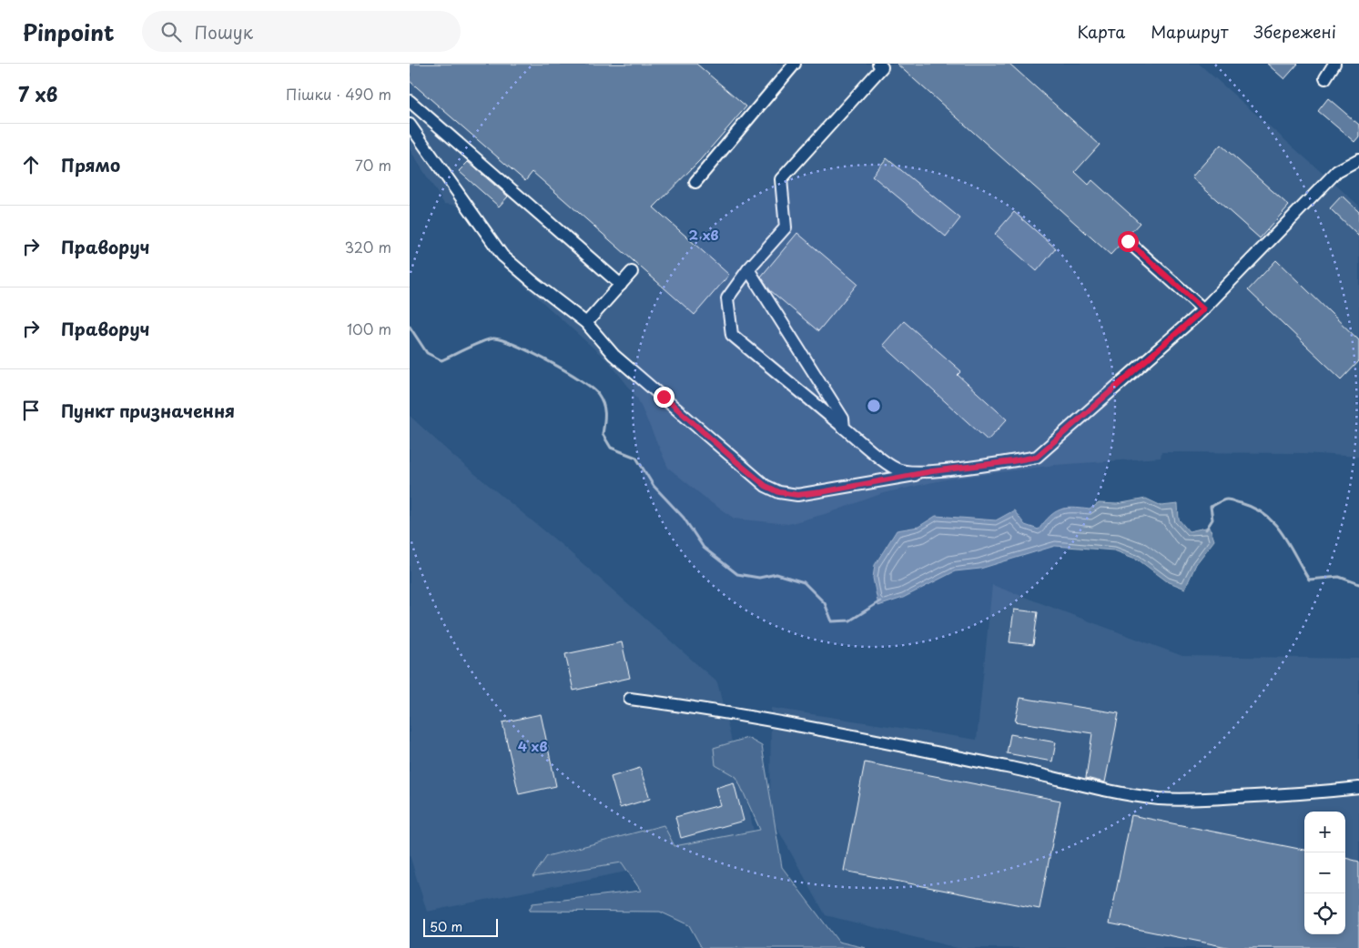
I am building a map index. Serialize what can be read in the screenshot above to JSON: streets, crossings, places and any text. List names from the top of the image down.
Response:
{
  "scale_bar": "50 m",
  "page": {
    "header": "Pinpoint",
    "search": "Пошук",
    "nav": ["Карта", "Маршрут", "Збережені"],
    "heading": ["7 хв", "Пішки · 490 m"],
    "list": [
      ["Прямо", "70 m"],
      ["Праворуч", "320 m"],
      ["Праворуч", "100 m"],
      "Пункт призначення"
    ],
    "map_buttons": ["+", "−"],
    "scale": "50 m"
  },
  "rings": ["2 хв", "4 хв"]
}
